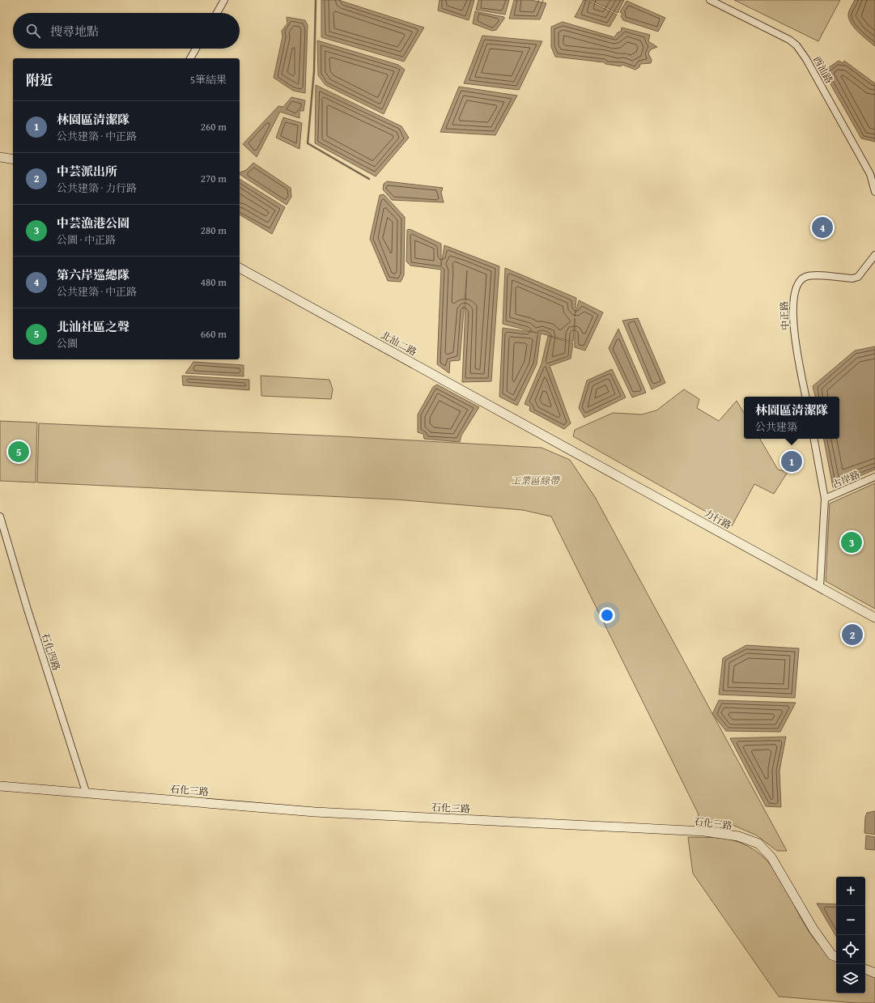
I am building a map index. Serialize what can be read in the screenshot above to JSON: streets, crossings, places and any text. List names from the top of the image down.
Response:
{
  "streets": {
    "street": [
      "西汕路",
      "中正路",
      "北汕二路",
      "占岸路",
      "力行路",
      "石化四路",
      "石化三路"
    ]
  },
  "crossings": [
    ["北汕二路", "力行路"],
    ["石化四路", "石化三路"]
  ],
  "parks": ["工業區綠帶"],
  "page": {
    "search": "搜尋地點",
    "heading": ["附近", "5筆結果"],
    "list": [
      {
        "mark": "1",
        "name": "林園區清潔隊",
        "note": "公共建築 · 中正路",
        "value": "260 m"
      },
      {
        "mark": "2",
        "name": "中芸派出所",
        "note": "公共建築 · 力行路",
        "value": "270 m"
      },
      {
        "mark": "3",
        "name": "中芸漁港公園",
        "note": "公園 · 中正路",
        "value": "280 m"
      },
      {
        "mark": "4",
        "name": "第六岸巡總隊",
        "note": "公共建築 · 中正路",
        "value": "480 m"
      },
      {
        "mark": "5",
        "name": "北汕社區之聲",
        "note": "公園",
        "value": "660 m"
      }
    ],
    "pins": [
      "4",
      "5",
      "1",
      "3",
      "2"
    ],
    "popup": ["林園區清潔隊", "公共建築"],
    "map_buttons": ["+", "−"]
  }
}
